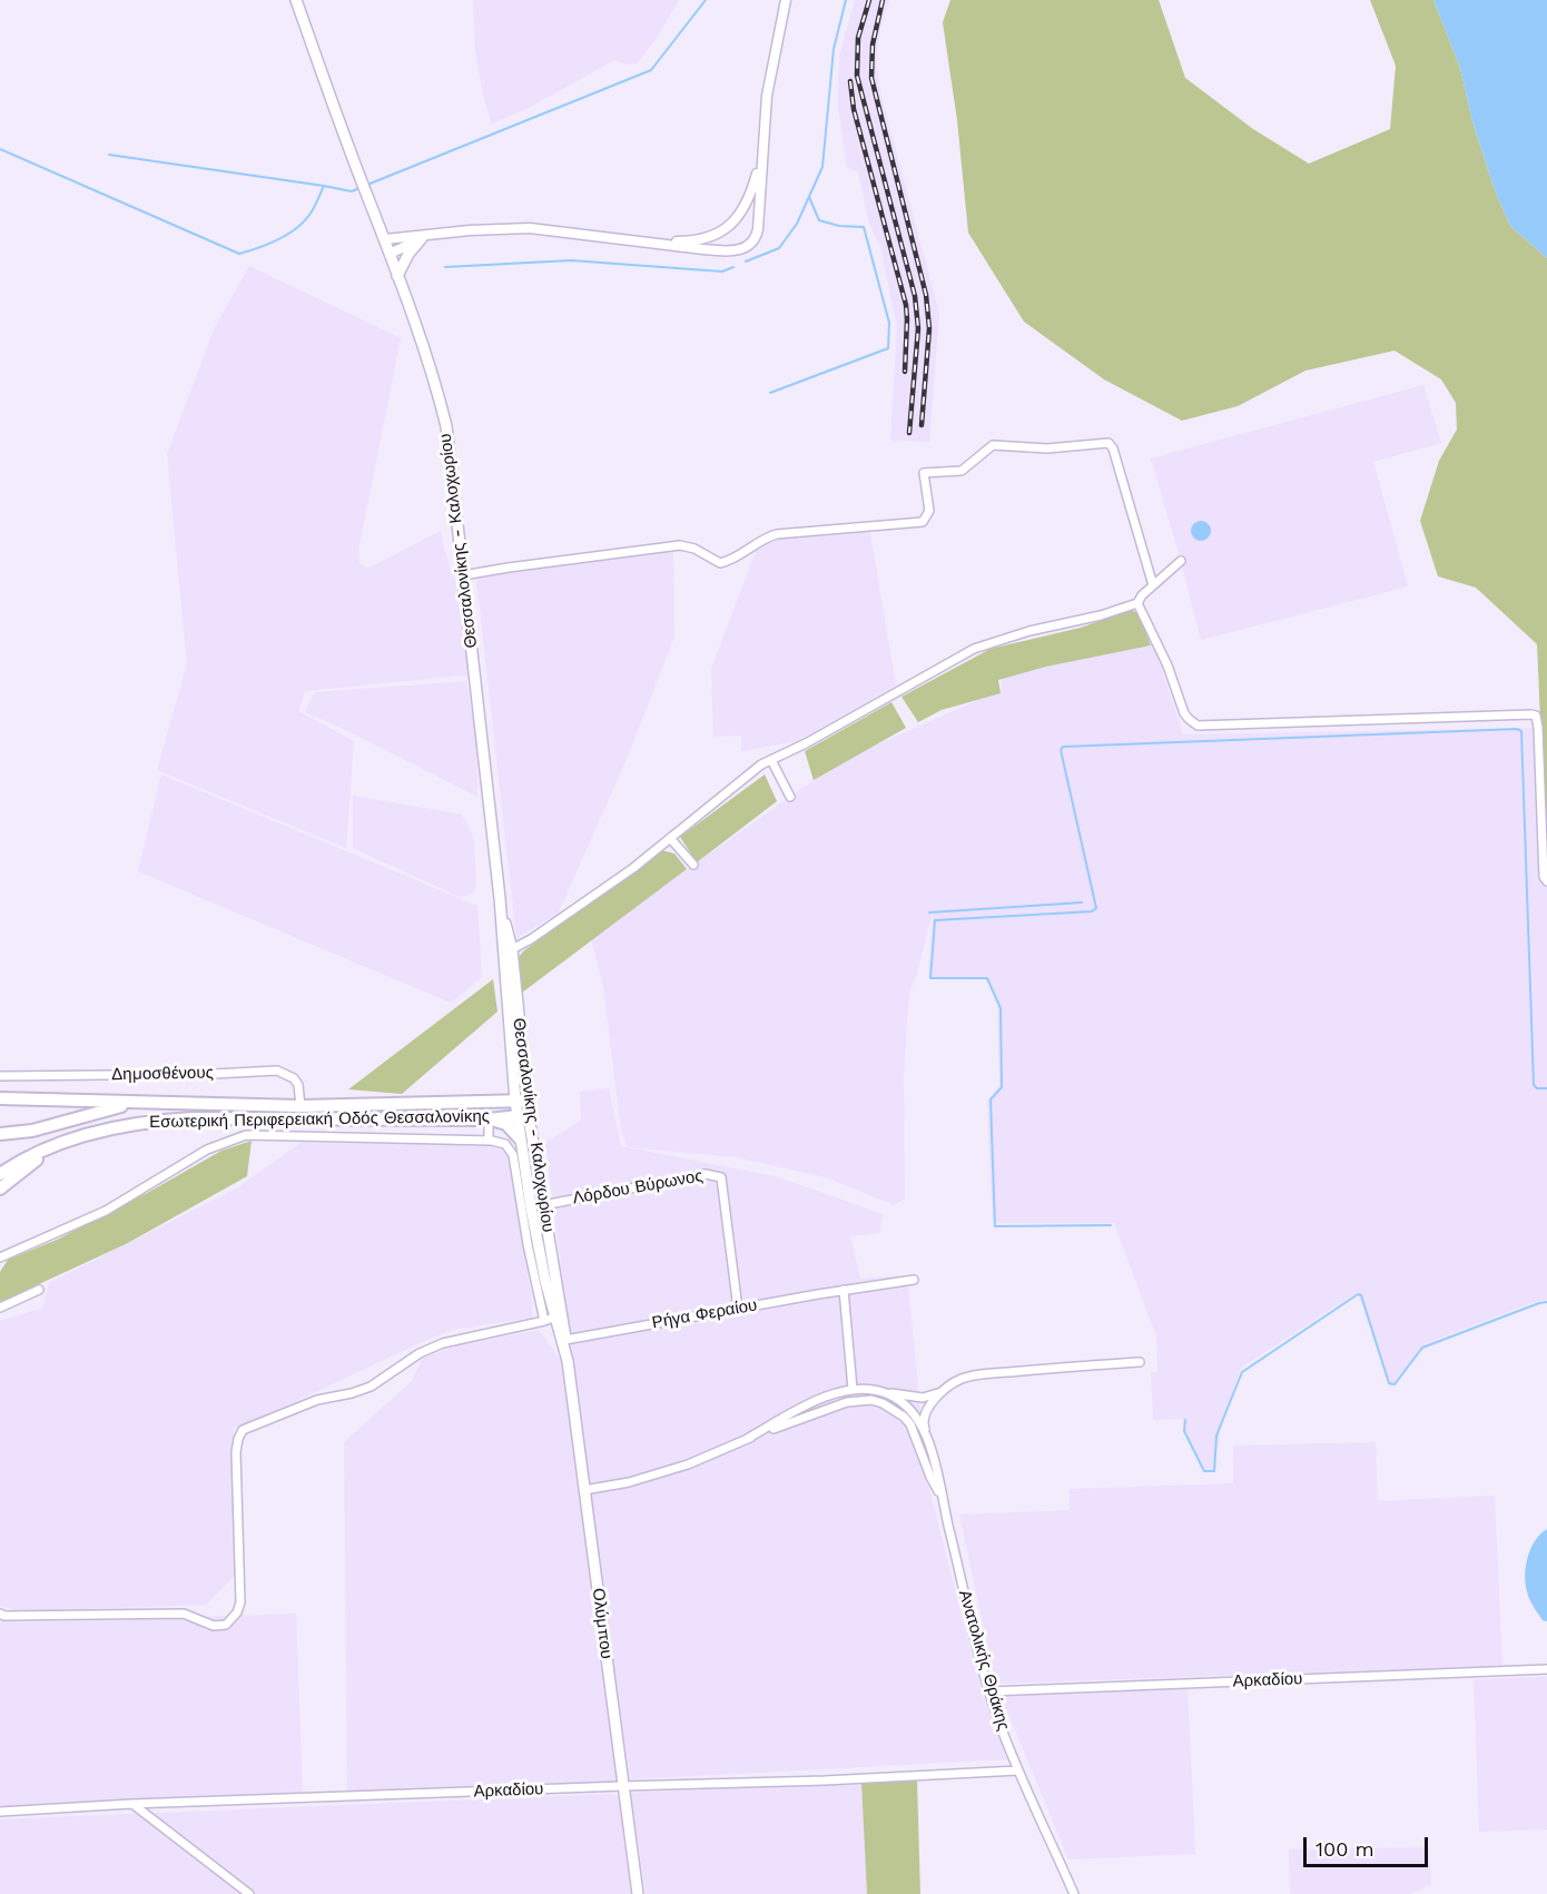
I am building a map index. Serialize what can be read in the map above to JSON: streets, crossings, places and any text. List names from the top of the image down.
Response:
{
  "streets": {
    "highway": ["Εσωτερική Περιφερειακή Οδός Θεσσαλονίκης"],
    "main road": ["Θεσσαλονίκης - Καλοχωρίου", "Ολύμπου"],
    "street": [
      "Δημοσθένους",
      "Λόρδου Βύρωνος",
      "Ρήγα Φεραίου",
      "Ανατολικής Θράκης",
      "Αρκαδίου"
    ]
  },
  "crossings": [
    ["Θεσσαλονίκης - Καλοχωρίου", "Εσωτερική Περιφερειακή Οδός Θεσσαλονίκης"],
    ["Θεσσαλονίκης - Καλοχωρίου", "Λόρδου Βύρωνος"],
    ["Θεσσαλονίκης - Καλοχωρίου", "Ρήγα Φεραίου"],
    ["Θεσσαλονίκης - Καλοχωρίου", "Ολύμπου"],
    ["Δημοσθένους", "Εσωτερική Περιφερειακή Οδός Θεσσαλονίκης"],
    ["Λόρδου Βύρωνος", "Ρήγα Φεραίου"],
    ["Ολύμπου", "Ανατολικής Θράκης"],
    ["Ολύμπου", "Αρκαδίου"],
    ["Ανατολικής Θράκης", "Αρκαδίου"]
  ],
  "scale_bar": "100 m"
}
